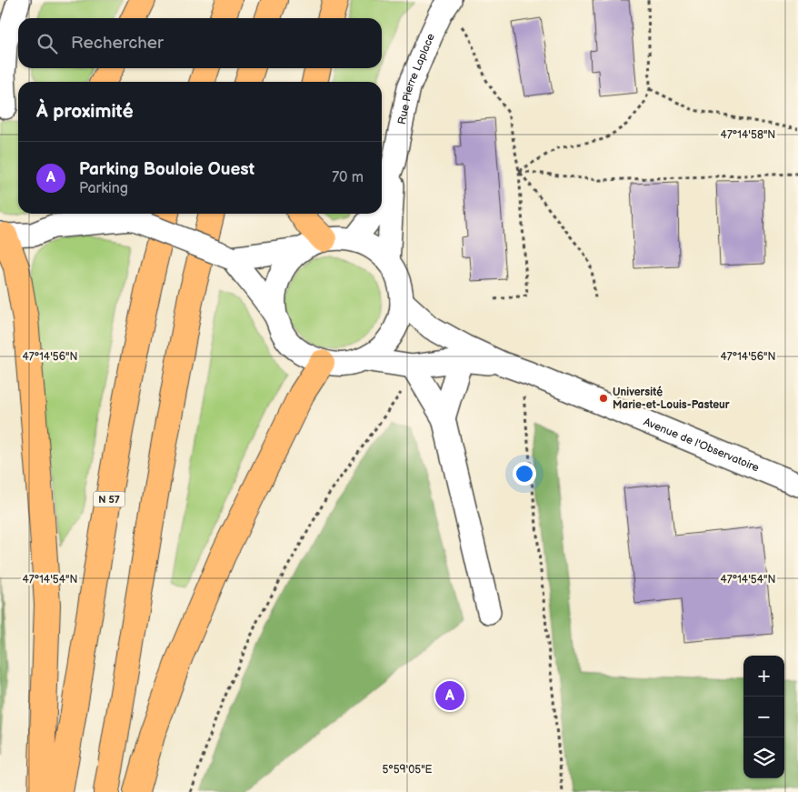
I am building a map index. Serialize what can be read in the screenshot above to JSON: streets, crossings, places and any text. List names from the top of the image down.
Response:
{
  "streets": {
    "highway": ["N 57"],
    "street": ["Rue Pierre Laplace", "Avenue de l'Observatoire"]
  },
  "crossings": [
    ["Rue Pierre Laplace", "Avenue de l'Observatoire"]
  ],
  "places": ["Université Marie-et-Louis-Pasteur"],
  "page": {
    "search": "Rechercher",
    "heading": "À proximité",
    "list": [
      {
        "mark": "A",
        "name": "Parking Bouloie Ouest",
        "note": "Parking",
        "value": "70 m"
      }
    ],
    "map_buttons": ["+", "−"],
    "pins": "A"
  },
  "coordinates": [
    "47°14'58\"N",
    "47°14'56\"N",
    "47°14'54\"N",
    "5°59'05\"E"
  ]
}
